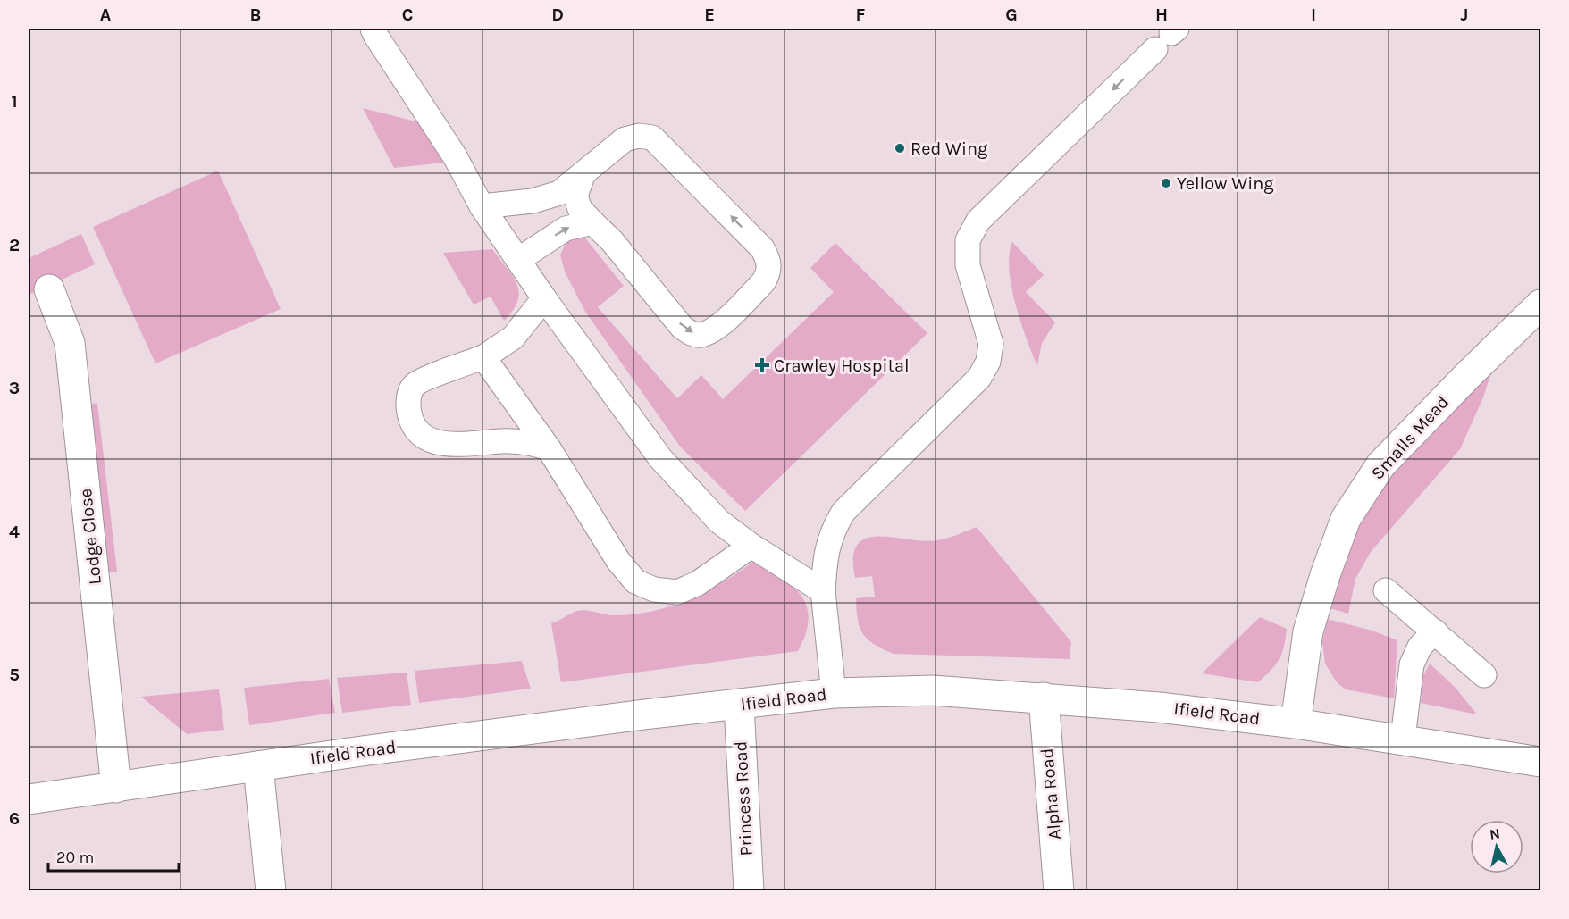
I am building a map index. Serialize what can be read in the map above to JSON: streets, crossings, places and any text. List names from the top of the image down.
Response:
{
  "streets": {
    "street": [
      "Smalls Mead",
      "Lodge Close",
      "Ifield Road",
      "Alpha Road",
      "Princess Road"
    ]
  },
  "crossings": [
    ["Smalls Mead", "Ifield Road"],
    ["Lodge Close", "Ifield Road"],
    ["Ifield Road", "Alpha Road"],
    ["Ifield Road", "Princess Road"]
  ],
  "places": {
    "other": ["Red Wing", "Yellow Wing"],
    "health": ["Crawley Hospital"]
  },
  "scale_bar": "20 m",
  "north": "top",
  "grid": {
    "columns": [
      "A",
      "B",
      "C",
      "D",
      "E",
      "F",
      "G",
      "H",
      "I",
      "J"
    ],
    "rows": [
      "1",
      "2",
      "3",
      "4",
      "5",
      "6"
    ]
  }
}
